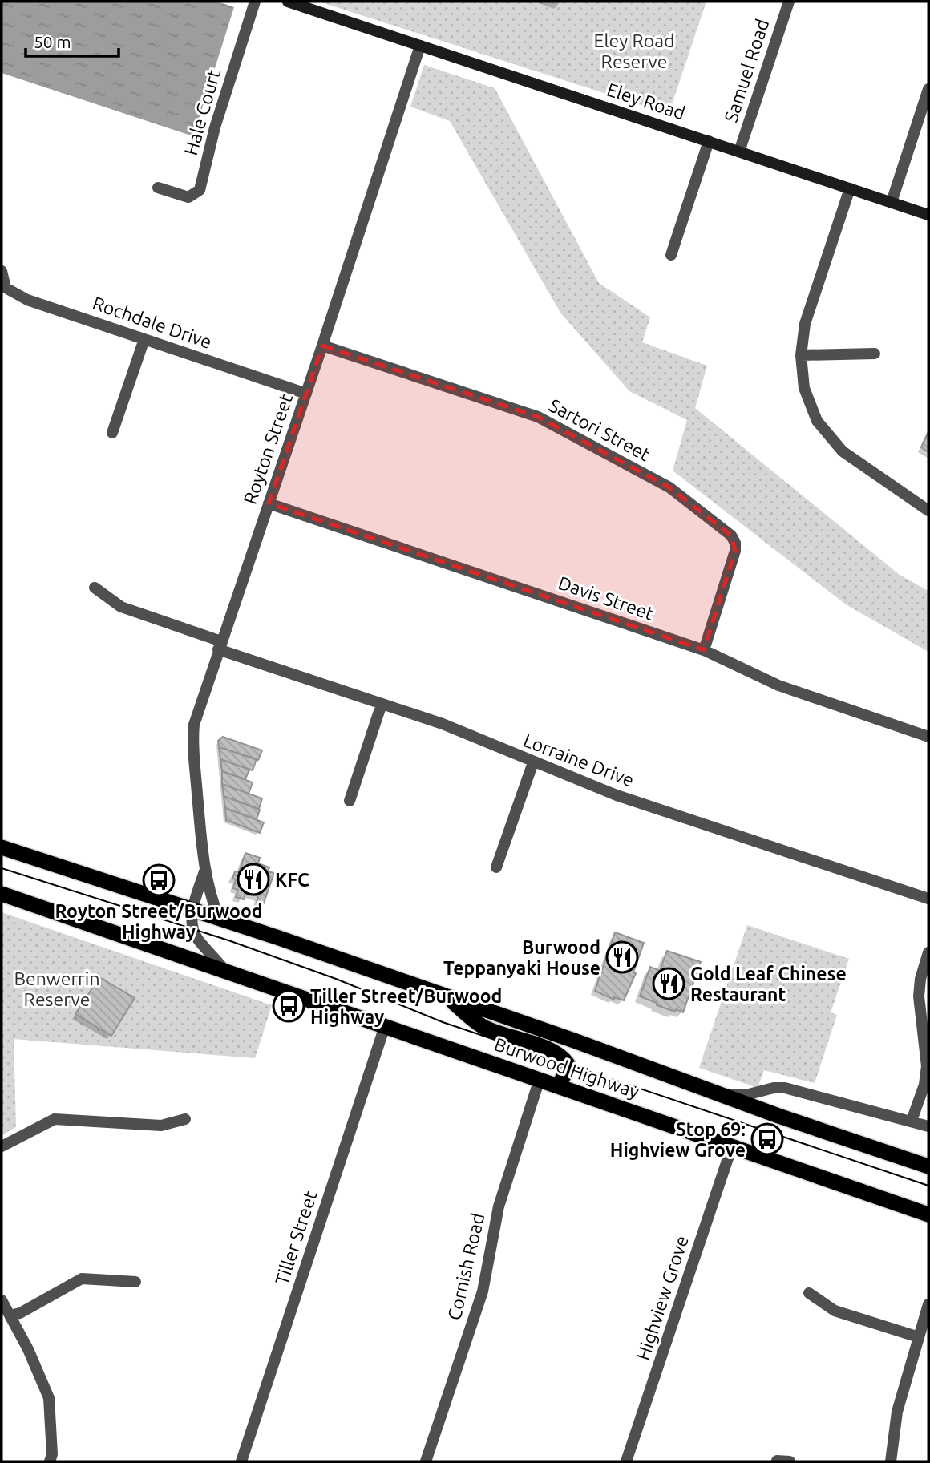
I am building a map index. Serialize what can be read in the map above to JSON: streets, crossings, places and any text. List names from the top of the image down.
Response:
{
  "streets": {
    "highway": ["Burwood Highway"],
    "main road": ["Eley Road"],
    "street": [
      "Samuel Road",
      "Hale Court",
      "Rochdale Drive",
      "Sartori Street",
      "Royton Street",
      "Davis Street",
      "Lorraine Drive",
      "Tiller Street",
      "Cornish Road",
      "Highview Grove"
    ]
  },
  "crossings": [
    ["Samuel Road", "Eley Road"],
    ["Eley Road", "Royton Street"],
    ["Rochdale Drive", "Royton Street"],
    ["Sartori Street", "Royton Street"],
    ["Sartori Street", "Davis Street"],
    ["Royton Street", "Davis Street"],
    ["Royton Street", "Lorraine Drive"],
    ["Royton Street", "Burwood Highway"],
    ["Burwood Highway", "Tiller Street"],
    ["Burwood Highway", "Cornish Road"],
    ["Burwood Highway", "Highview Grove"]
  ],
  "parks": ["Eley Road Reserve", "Benwerrin Reserve"],
  "places": {
    "restaurant": ["KFC", "Burwood Teppanyaki House", "Gold Leaf Chinese Restaurant"],
    "bus stop": ["Royton Street/Burwood Highway", "Tiller Street/Burwood Highway", "Stop 69: Highview Grove"]
  },
  "scale_bar": "50 m"
}
